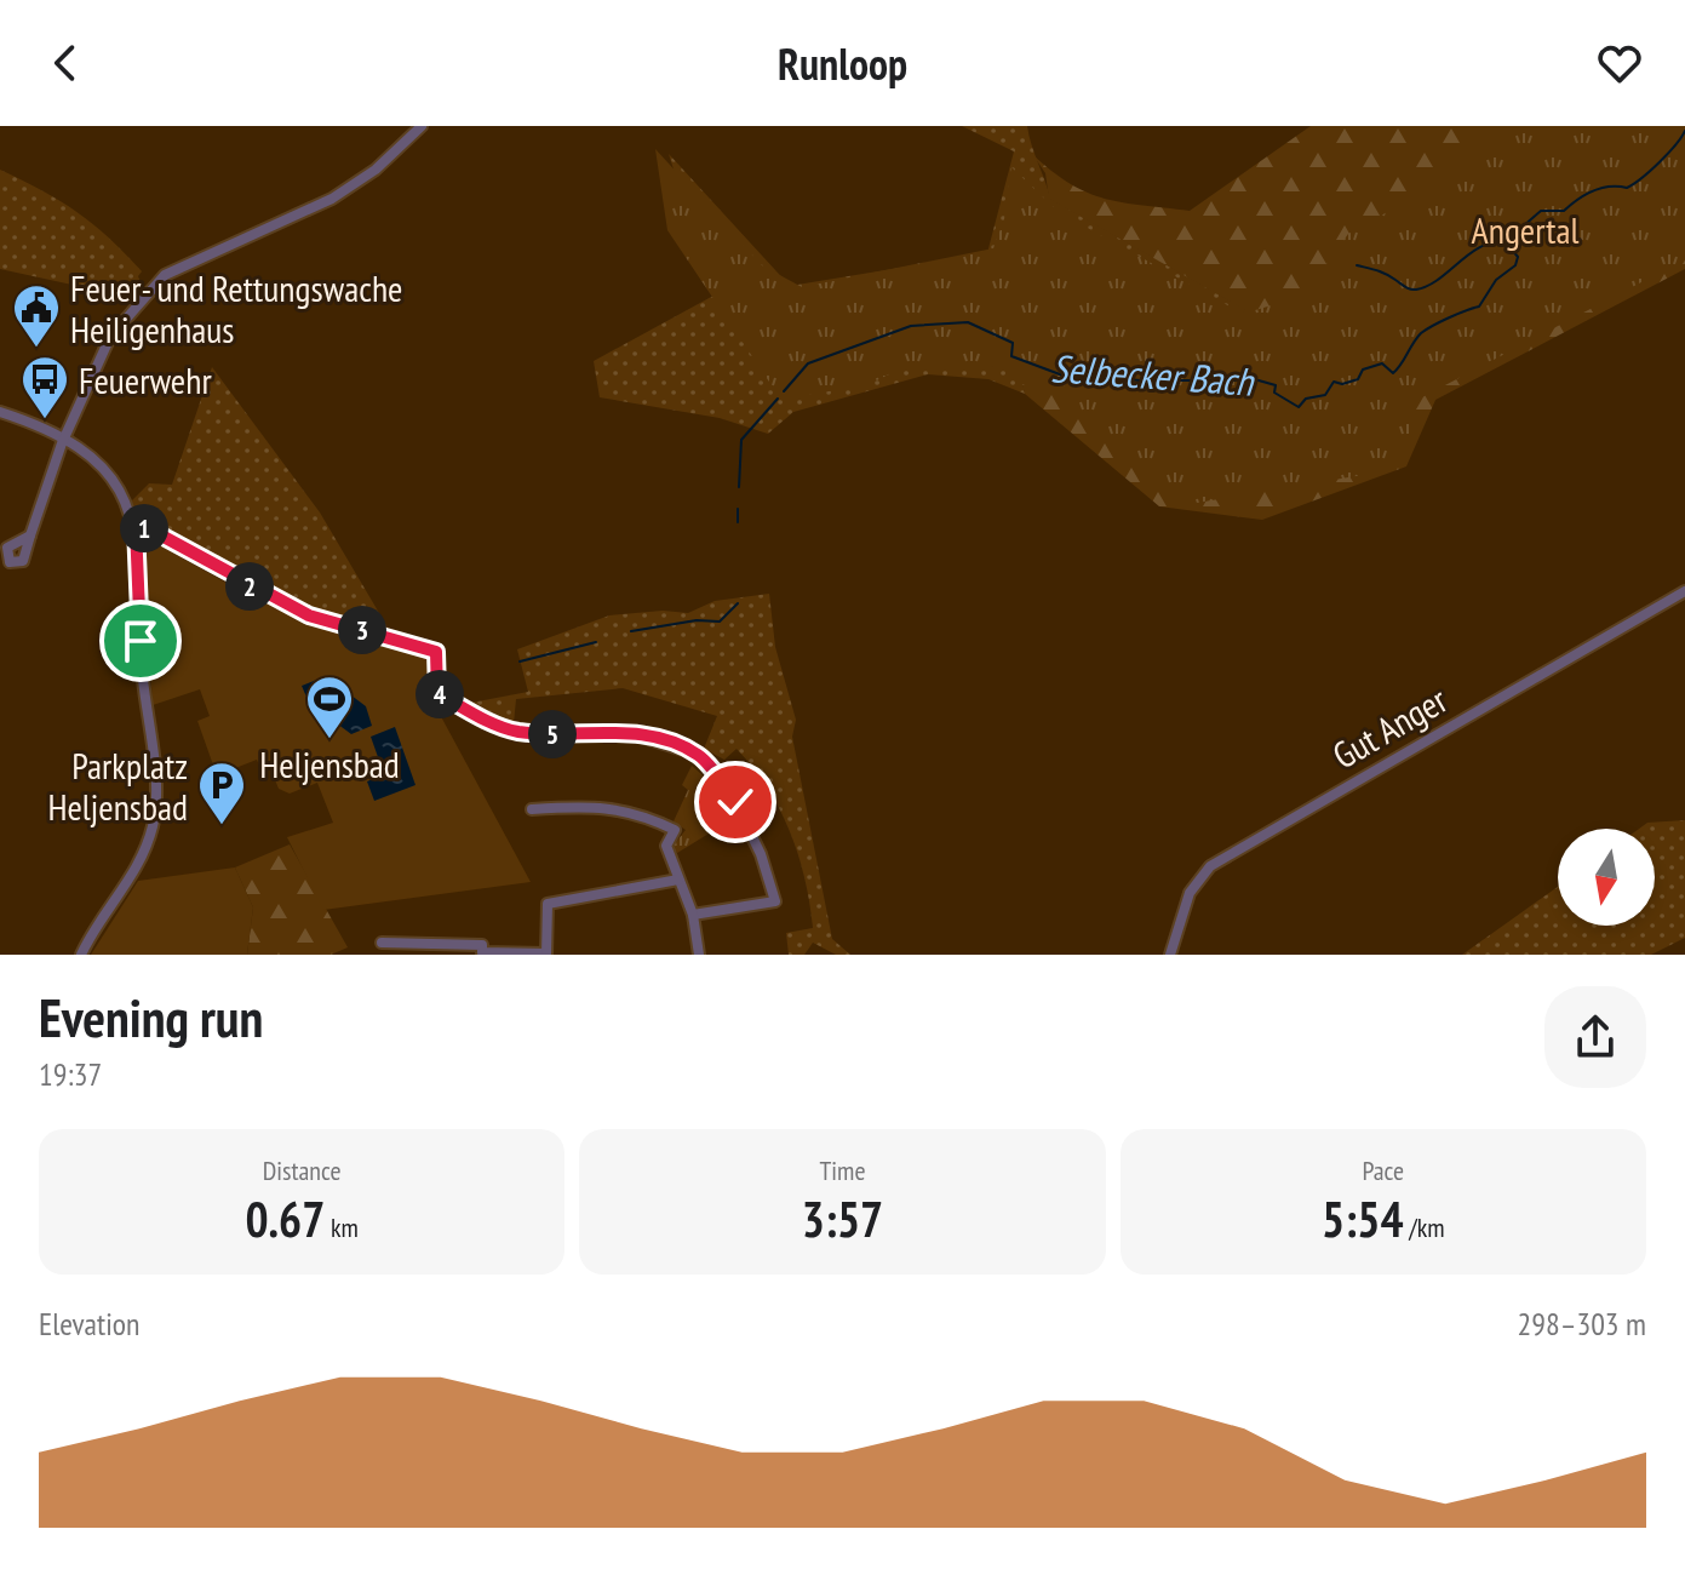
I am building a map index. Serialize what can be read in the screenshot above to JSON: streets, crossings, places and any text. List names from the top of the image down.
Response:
{
  "streets": {
    "street": ["Gut Anger"]
  },
  "water": ["Selbecker Bach"],
  "parks": ["Angertal"],
  "places": {
    "public building": ["Feuer- und Rettungswache Heiligenhaus"],
    "bus stop": ["Feuerwehr"],
    "sports": ["Heljensbad"],
    "parking": ["Parkplatz Heljensbad"]
  },
  "north": "bottom",
  "page": {
    "header": "Runloop",
    "pins": [
      "1",
      "2",
      "3",
      "4",
      "5"
    ],
    "heading": ["Evening run", "19:37"],
    "stats": [
      ["Distance", "0.67 km"],
      ["Time", "3:57"],
      ["Pace", "5:54 /km"]
    ],
    "chart": ["Elevation", "298–303 m"]
  }
}
